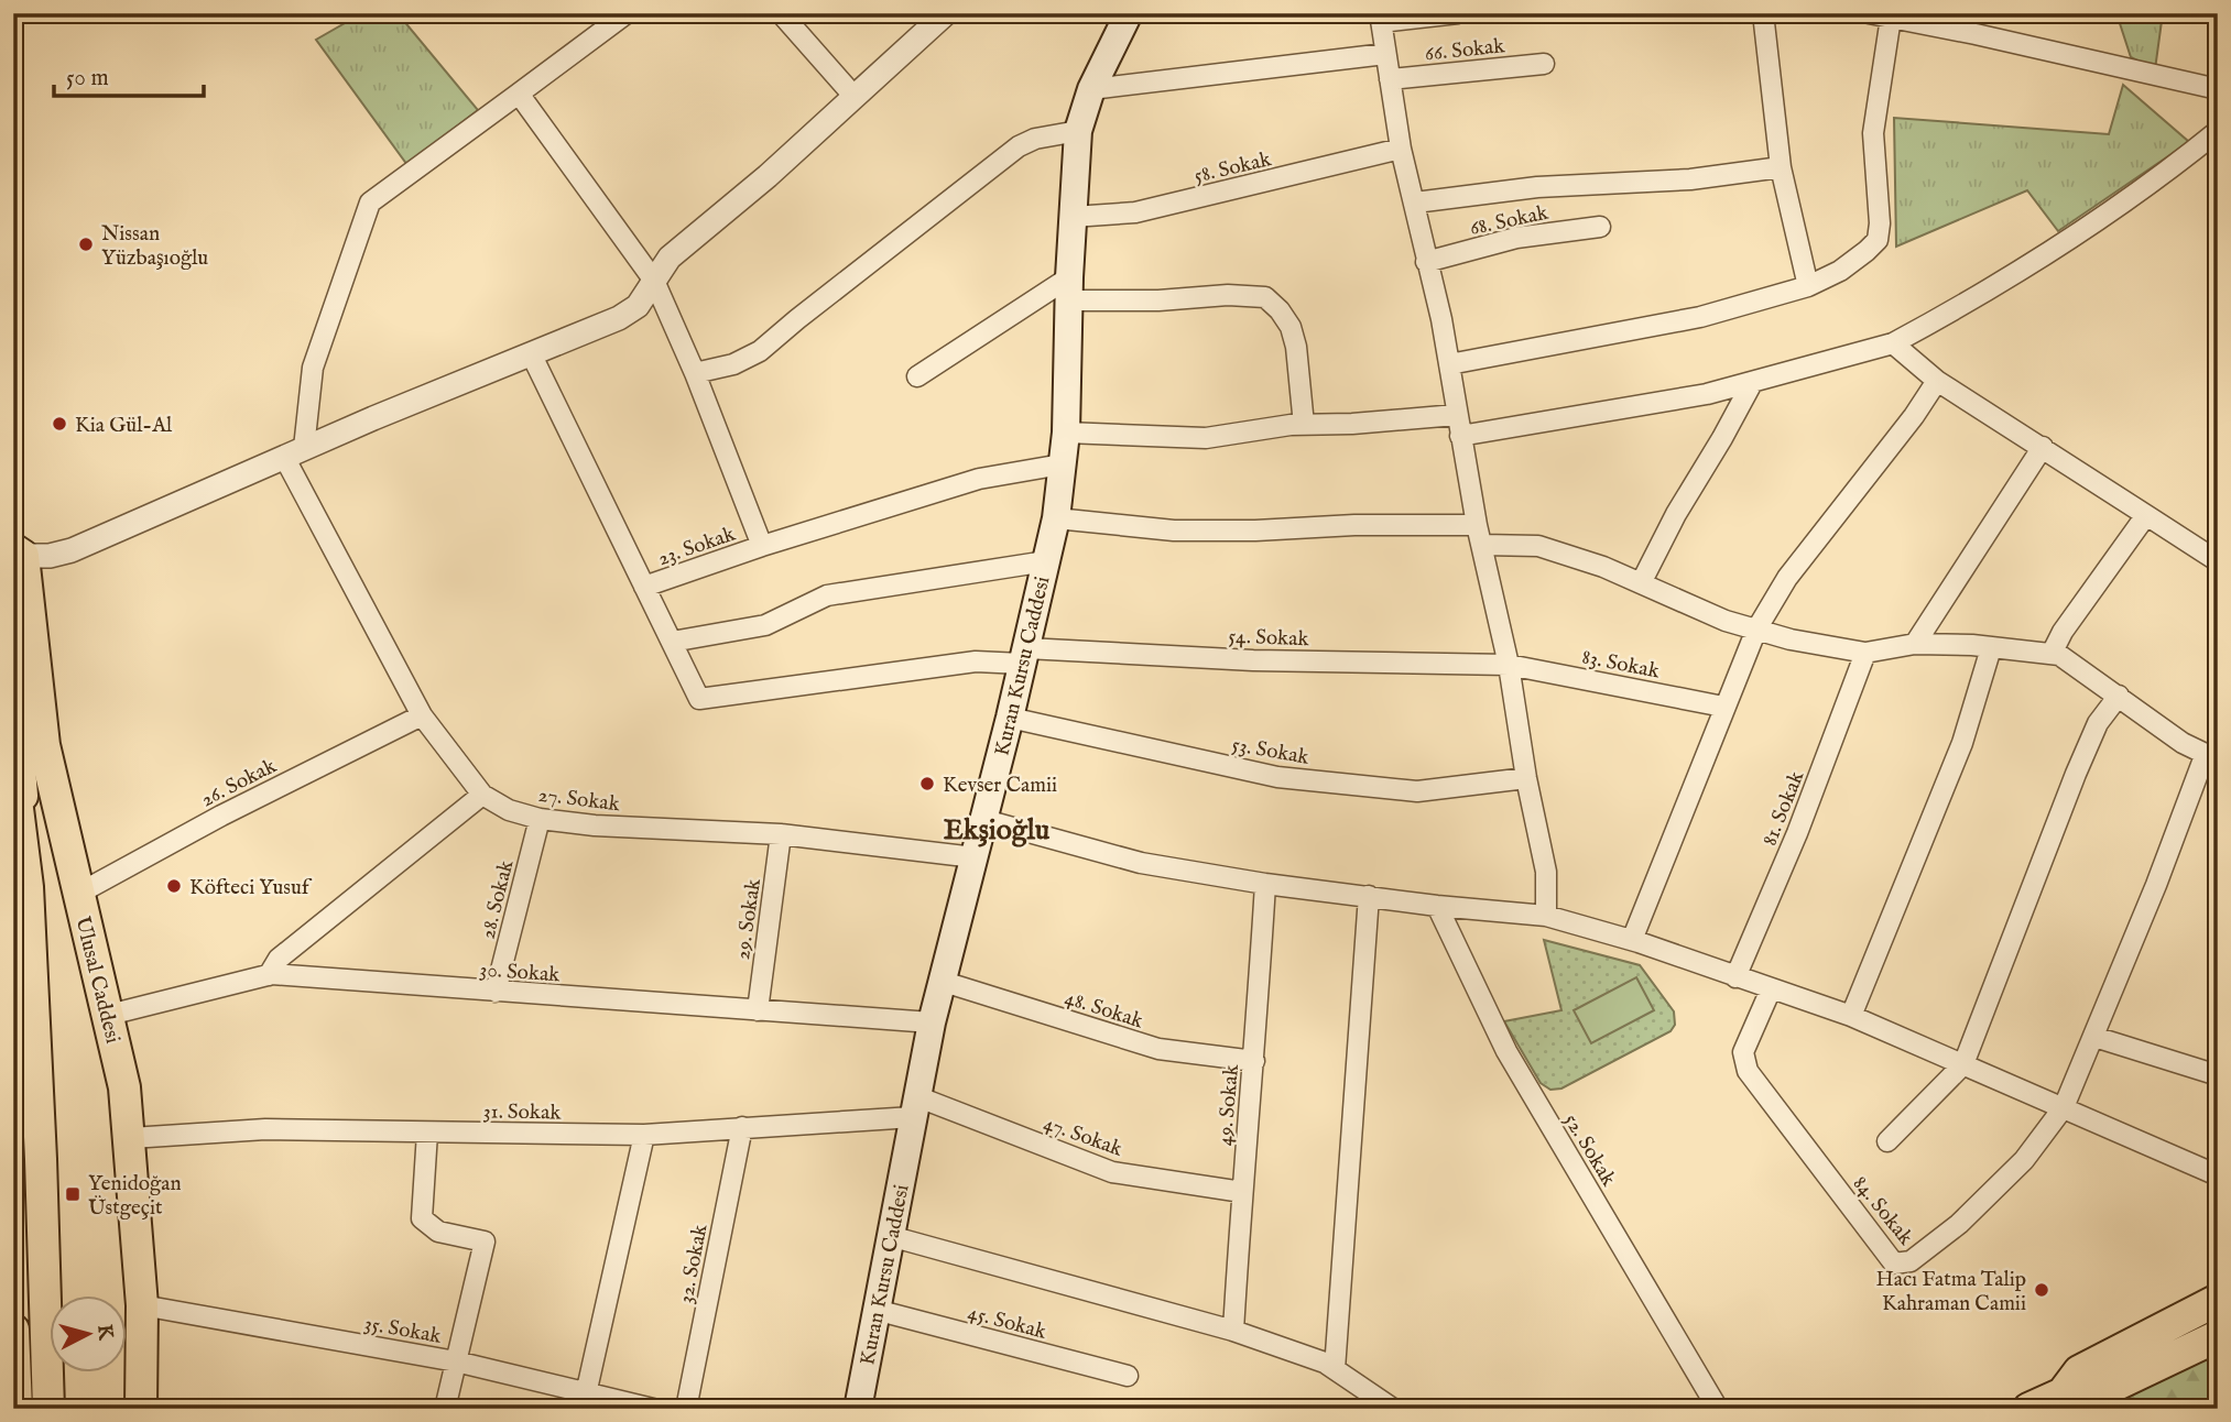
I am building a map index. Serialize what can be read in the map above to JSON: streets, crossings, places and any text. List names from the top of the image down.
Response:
{
  "streets": {
    "main road": ["Kuran Kursu Caddesi", "Ulusal Caddesi"],
    "street": [
      "66. Sokak",
      "58. Sokak",
      "68. Sokak",
      "23. Sokak",
      "54. Sokak",
      "83. Sokak",
      "53. Sokak",
      "26. Sokak",
      "27. Sokak",
      "81. Sokak",
      "28. Sokak",
      "29. Sokak",
      "30. Sokak",
      "48. Sokak",
      "49. Sokak",
      "31. Sokak",
      "47. Sokak",
      "52. Sokak",
      "84. Sokak",
      "32. Sokak",
      "45. Sokak",
      "35. Sokak"
    ]
  },
  "crossings": [
    ["58. Sokak", "Kuran Kursu Caddesi"],
    ["23. Sokak", "Kuran Kursu Caddesi"],
    ["54. Sokak", "83. Sokak"],
    ["54. Sokak", "Kuran Kursu Caddesi"],
    ["Kuran Kursu Caddesi", "53. Sokak"],
    ["Kuran Kursu Caddesi", "27. Sokak"],
    ["Kuran Kursu Caddesi", "30. Sokak"],
    ["Kuran Kursu Caddesi", "48. Sokak"],
    ["Kuran Kursu Caddesi", "31. Sokak"],
    ["Kuran Kursu Caddesi", "47. Sokak"],
    ["Kuran Kursu Caddesi", "45. Sokak"],
    ["26. Sokak", "27. Sokak"],
    ["26. Sokak", "Ulusal Caddesi"],
    ["27. Sokak", "28. Sokak"],
    ["27. Sokak", "29. Sokak"],
    ["28. Sokak", "30. Sokak"],
    ["29. Sokak", "30. Sokak"],
    ["30. Sokak", "Ulusal Caddesi"],
    ["Ulusal Caddesi", "31. Sokak"],
    ["Ulusal Caddesi", "35. Sokak"],
    ["48. Sokak", "49. Sokak"],
    ["49. Sokak", "47. Sokak"],
    ["31. Sokak", "47. Sokak"],
    ["31. Sokak", "32. Sokak"]
  ],
  "districts": ["Ekşioğlu"],
  "places": {
    "other": [
      "Nissan Yüzbaşıoğlu",
      "Kia Gül-Al",
      "Kevser Camii",
      "Köfteci Yusuf",
      "Hacı Fatma Talip Kahraman Camii"
    ],
    "transit": ["Yenidoğan Üstgeçit"]
  },
  "scale_bar": "50 m",
  "north": "right"
}
